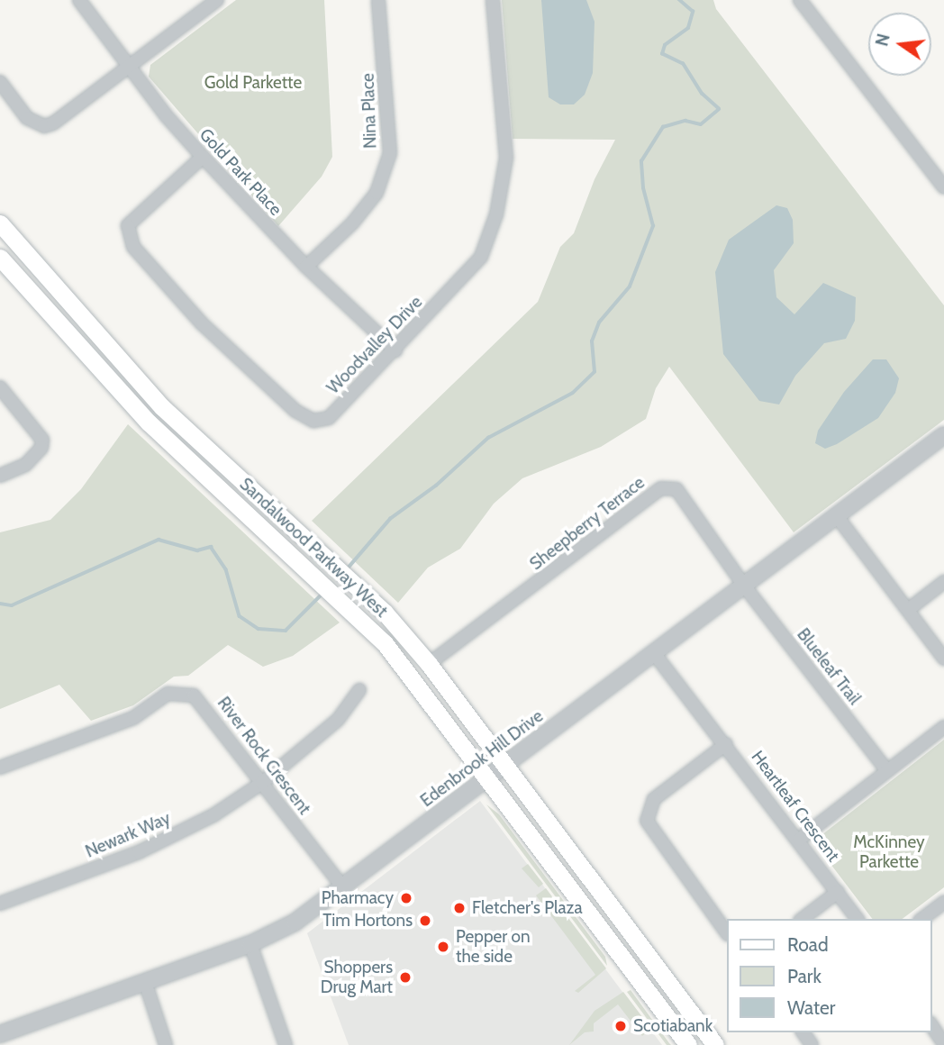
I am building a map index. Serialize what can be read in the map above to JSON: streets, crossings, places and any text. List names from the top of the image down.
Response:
{
  "streets": {
    "main road": ["Sandalwood Parkway West"],
    "street": [
      "Nina Place",
      "Gold Park Place",
      "Woodvalley Drive",
      "Sheepberry Terrace",
      "Blueleaf Trail",
      "River Rock Crescent",
      "Edenbrook Hill Drive",
      "Heartleaf Crescent",
      "Newark Way"
    ]
  },
  "crossings": [
    ["Nina Place", "Gold Park Place"],
    ["Gold Park Place", "Woodvalley Drive"],
    ["Sheepberry Terrace", "Sandalwood Parkway West"],
    ["Sheepberry Terrace", "Blueleaf Trail"],
    ["Sheepberry Terrace", "Edenbrook Hill Drive"],
    ["Sandalwood Parkway West", "Edenbrook Hill Drive"],
    ["Blueleaf Trail", "Edenbrook Hill Drive"],
    ["River Rock Crescent", "Edenbrook Hill Drive"],
    ["River Rock Crescent", "Newark Way"],
    ["Edenbrook Hill Drive", "Heartleaf Crescent"]
  ],
  "parks": ["Gold Parkette", "McKinney Parkette"],
  "places": [
    "Pharmacy",
    "Fletcher's Plaza",
    "Tim Hortons",
    "Pepper on the side",
    "Shoppers Drug Mart",
    "Scotiabank"
  ],
  "legend": ["Road", "Park", "Water"],
  "north": "left"
}
